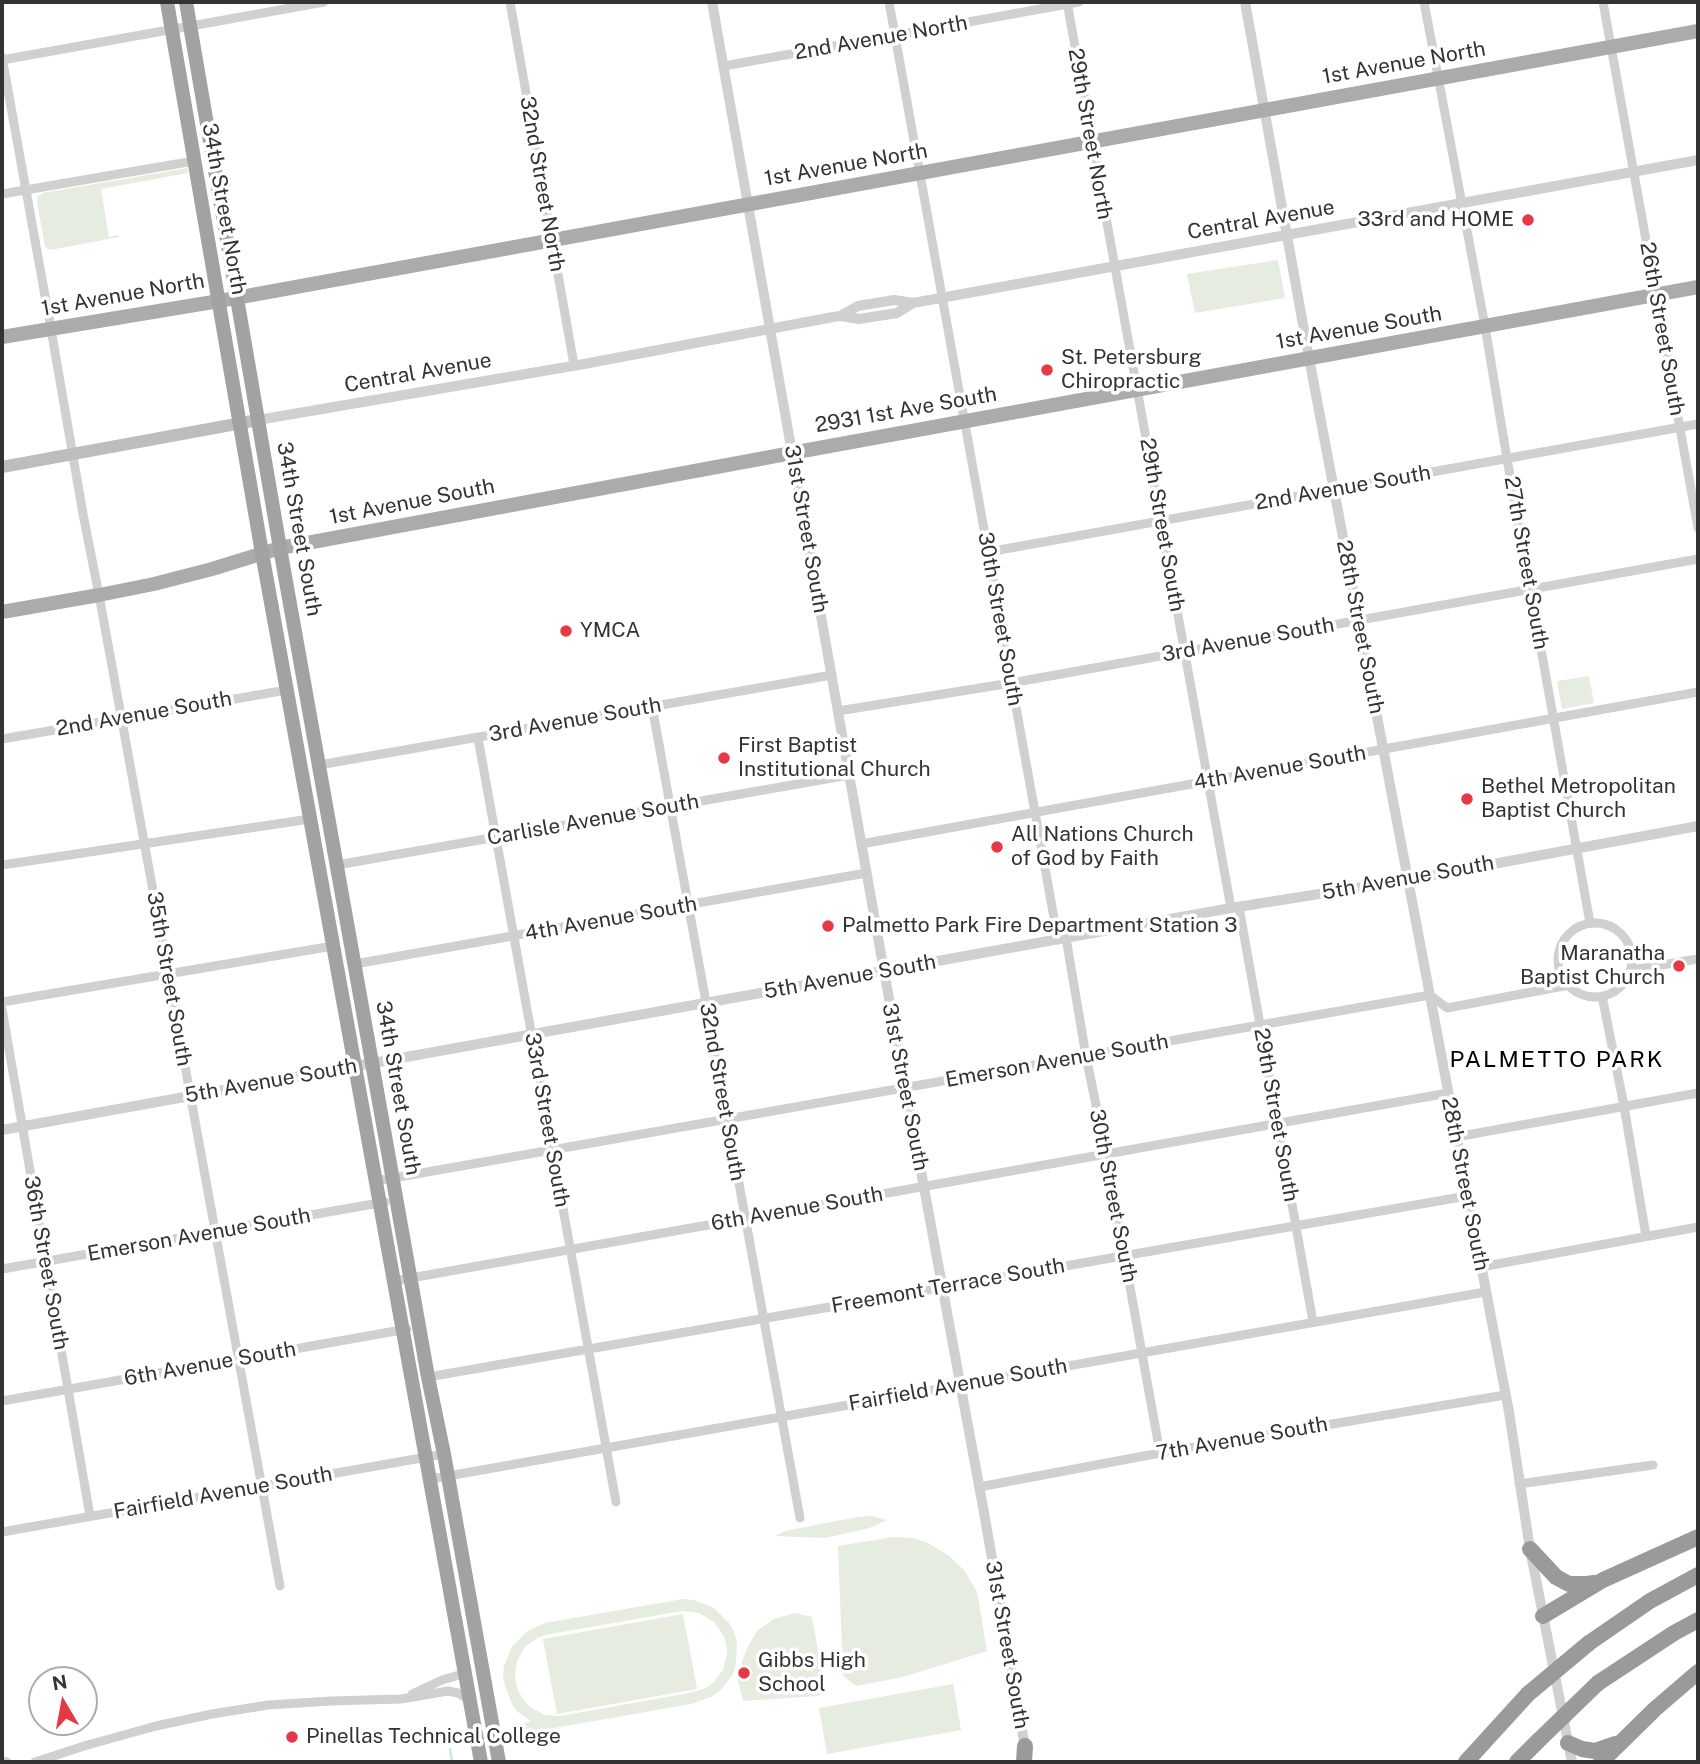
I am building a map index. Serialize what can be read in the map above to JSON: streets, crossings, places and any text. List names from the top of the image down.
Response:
{
  "streets": {
    "highway": ["34th Street North", "34th Street South"],
    "main road": [
      "1st Avenue North",
      "Central Avenue",
      "1st Avenue South",
      "2931 1st Ave South"
    ],
    "street": [
      "2nd Avenue North",
      "29th Street North",
      "32nd Street North",
      "26th Street South",
      "2nd Avenue South",
      "29th Street South",
      "31st Street South",
      "27th Street South",
      "30th Street South",
      "28th Street South",
      "3rd Avenue South",
      "4th Avenue South",
      "Carlisle Avenue South",
      "5th Avenue South",
      "35th Street South",
      "Emerson Avenue South",
      "32nd Street South",
      "33rd Street South",
      "6th Avenue South",
      "36th Street South",
      "Freemont Terrace South",
      "Fairfield Avenue South",
      "7th Avenue South"
    ]
  },
  "crossings": [
    ["2nd Avenue North", "29th Street North"],
    ["2nd Avenue North", "31st Street South"],
    ["2nd Avenue North", "30th Street South"],
    ["1st Avenue North", "29th Street North"],
    ["1st Avenue North", "32nd Street North"],
    ["1st Avenue North", "34th Street North"],
    ["1st Avenue North", "26th Street South"],
    ["1st Avenue North", "31st Street South"],
    ["1st Avenue North", "27th Street South"],
    ["1st Avenue North", "30th Street South"],
    ["1st Avenue North", "28th Street South"],
    ["1st Avenue North", "35th Street South"],
    ["29th Street North", "Central Avenue"],
    ["29th Street North", "29th Street South"],
    ["32nd Street North", "Central Avenue"],
    ["34th Street North", "Central Avenue"],
    ["34th Street North", "34th Street South"],
    ["Central Avenue", "26th Street South"],
    ["Central Avenue", "29th Street South"],
    ["Central Avenue", "34th Street South"],
    ["Central Avenue", "31st Street South"],
    ["Central Avenue", "27th Street South"],
    ["Central Avenue", "30th Street South"],
    ["Central Avenue", "28th Street South"],
    ["Central Avenue", "35th Street South"],
    ["1st Avenue South", "26th Street South"],
    ["1st Avenue South", "2931 1st Ave South"],
    ["1st Avenue South", "29th Street South"],
    ["1st Avenue South", "34th Street South"],
    ["1st Avenue South", "31st Street South"],
    ["1st Avenue South", "27th Street South"],
    ["1st Avenue South", "28th Street South"],
    ["1st Avenue South", "35th Street South"],
    ["26th Street South", "2nd Avenue South"],
    ["2931 1st Ave South", "31st Street South"],
    ["2931 1st Ave South", "30th Street South"],
    ["2nd Avenue South", "29th Street South"],
    ["2nd Avenue South", "34th Street South"],
    ["2nd Avenue South", "27th Street South"],
    ["2nd Avenue South", "30th Street South"],
    ["2nd Avenue South", "28th Street South"],
    ["2nd Avenue South", "35th Street South"],
    ["29th Street South", "3rd Avenue South"],
    ["29th Street South", "4th Avenue South"],
    ["29th Street South", "5th Avenue South"],
    ["29th Street South", "Emerson Avenue South"],
    ["29th Street South", "6th Avenue South"],
    ["29th Street South", "Freemont Terrace South"],
    ["29th Street South", "Fairfield Avenue South"],
    ["34th Street South", "3rd Avenue South"],
    ["34th Street South", "4th Avenue South"],
    ["34th Street South", "Carlisle Avenue South"],
    ["34th Street South", "5th Avenue South"],
    ["34th Street South", "Emerson Avenue South"],
    ["34th Street South", "6th Avenue South"],
    ["34th Street South", "Freemont Terrace South"],
    ["34th Street South", "Fairfield Avenue South"],
    ["31st Street South", "3rd Avenue South"],
    ["31st Street South", "4th Avenue South"],
    ["31st Street South", "Carlisle Avenue South"],
    ["31st Street South", "5th Avenue South"],
    ["31st Street South", "Emerson Avenue South"],
    ["31st Street South", "6th Avenue South"],
    ["31st Street South", "Freemont Terrace South"],
    ["31st Street South", "Fairfield Avenue South"],
    ["31st Street South", "7th Avenue South"],
    ["27th Street South", "3rd Avenue South"],
    ["27th Street South", "4th Avenue South"],
    ["27th Street South", "5th Avenue South"],
    ["27th Street South", "Emerson Avenue South"],
    ["30th Street South", "3rd Avenue South"],
    ["30th Street South", "4th Avenue South"],
    ["30th Street South", "5th Avenue South"],
    ["30th Street South", "Emerson Avenue South"],
    ["30th Street South", "6th Avenue South"],
    ["30th Street South", "Freemont Terrace South"],
    ["30th Street South", "Fairfield Avenue South"],
    ["30th Street South", "7th Avenue South"],
    ["28th Street South", "3rd Avenue South"],
    ["28th Street South", "4th Avenue South"],
    ["28th Street South", "5th Avenue South"],
    ["28th Street South", "Emerson Avenue South"],
    ["28th Street South", "6th Avenue South"],
    ["28th Street South", "Freemont Terrace South"],
    ["28th Street South", "Fairfield Avenue South"],
    ["28th Street South", "7th Avenue South"],
    ["3rd Avenue South", "32nd Street South"],
    ["3rd Avenue South", "33rd Street South"],
    ["4th Avenue South", "32nd Street South"],
    ["4th Avenue South", "33rd Street South"],
    ["Carlisle Avenue South", "32nd Street South"],
    ["Carlisle Avenue South", "33rd Street South"],
    ["5th Avenue South", "35th Street South"],
    ["5th Avenue South", "32nd Street South"],
    ["5th Avenue South", "33rd Street South"],
    ["5th Avenue South", "36th Street South"],
    ["35th Street South", "Emerson Avenue South"],
    ["35th Street South", "6th Avenue South"],
    ["35th Street South", "Fairfield Avenue South"],
    ["Emerson Avenue South", "32nd Street South"],
    ["Emerson Avenue South", "33rd Street South"],
    ["Emerson Avenue South", "36th Street South"],
    ["32nd Street South", "6th Avenue South"],
    ["32nd Street South", "Freemont Terrace South"],
    ["32nd Street South", "Fairfield Avenue South"],
    ["33rd Street South", "6th Avenue South"],
    ["33rd Street South", "Freemont Terrace South"],
    ["33rd Street South", "Fairfield Avenue South"],
    ["6th Avenue South", "36th Street South"],
    ["36th Street South", "Fairfield Avenue South"]
  ],
  "districts": ["PALMETTO PARK"],
  "places": [
    "33rd and HOME",
    "St. Petersburg Chiropractic",
    "YMCA",
    "First Baptist Institutional Church",
    "Bethel Metropolitan Baptist Church",
    "All Nations Church of God by Faith",
    "Palmetto Park Fire Department Station 3",
    "Maranatha Baptist Church",
    "Gibbs High School",
    "Pinellas Technical College"
  ],
  "north": "top"
}
